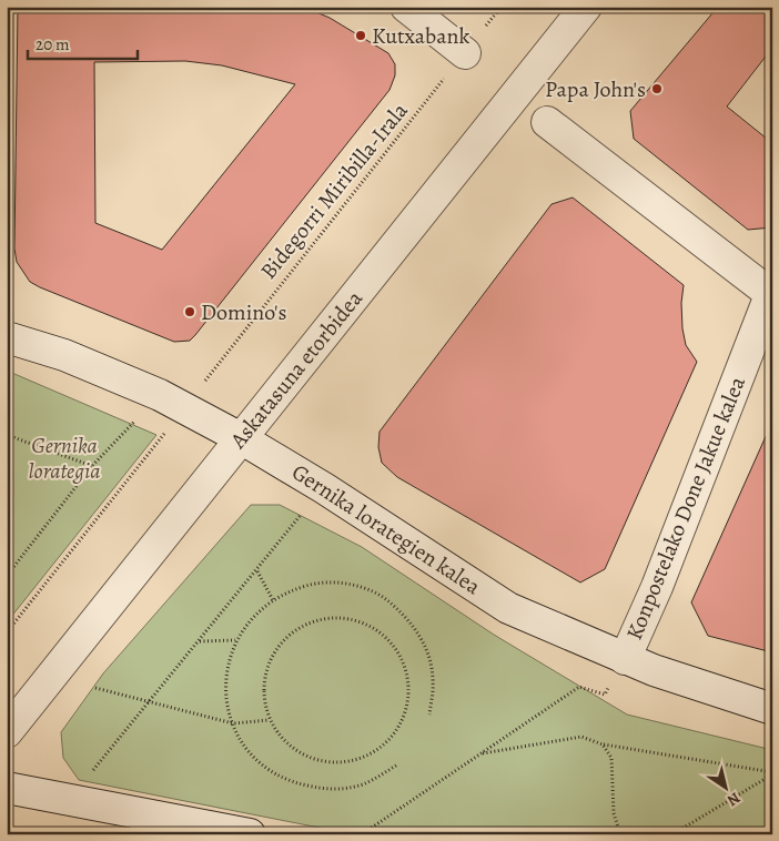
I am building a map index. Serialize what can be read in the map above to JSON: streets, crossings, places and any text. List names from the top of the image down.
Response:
{
  "streets": {
    "street": ["Askatasuna etorbidea", "Konpostelako Done Jakue kalea", "Gernika lorategien kalea"],
    "path": ["Bidegorri Miribilla-Irala"]
  },
  "crossings": [
    ["Askatasuna etorbidea", "Gernika lorategien kalea"],
    ["Konpostelako Done Jakue kalea", "Gernika lorategien kalea"]
  ],
  "parks": ["Gernika lorategia"],
  "places": ["Kutxabank", "Papa John's", "Domino's"],
  "scale_bar": "20 m",
  "north": "bottom right"
}
